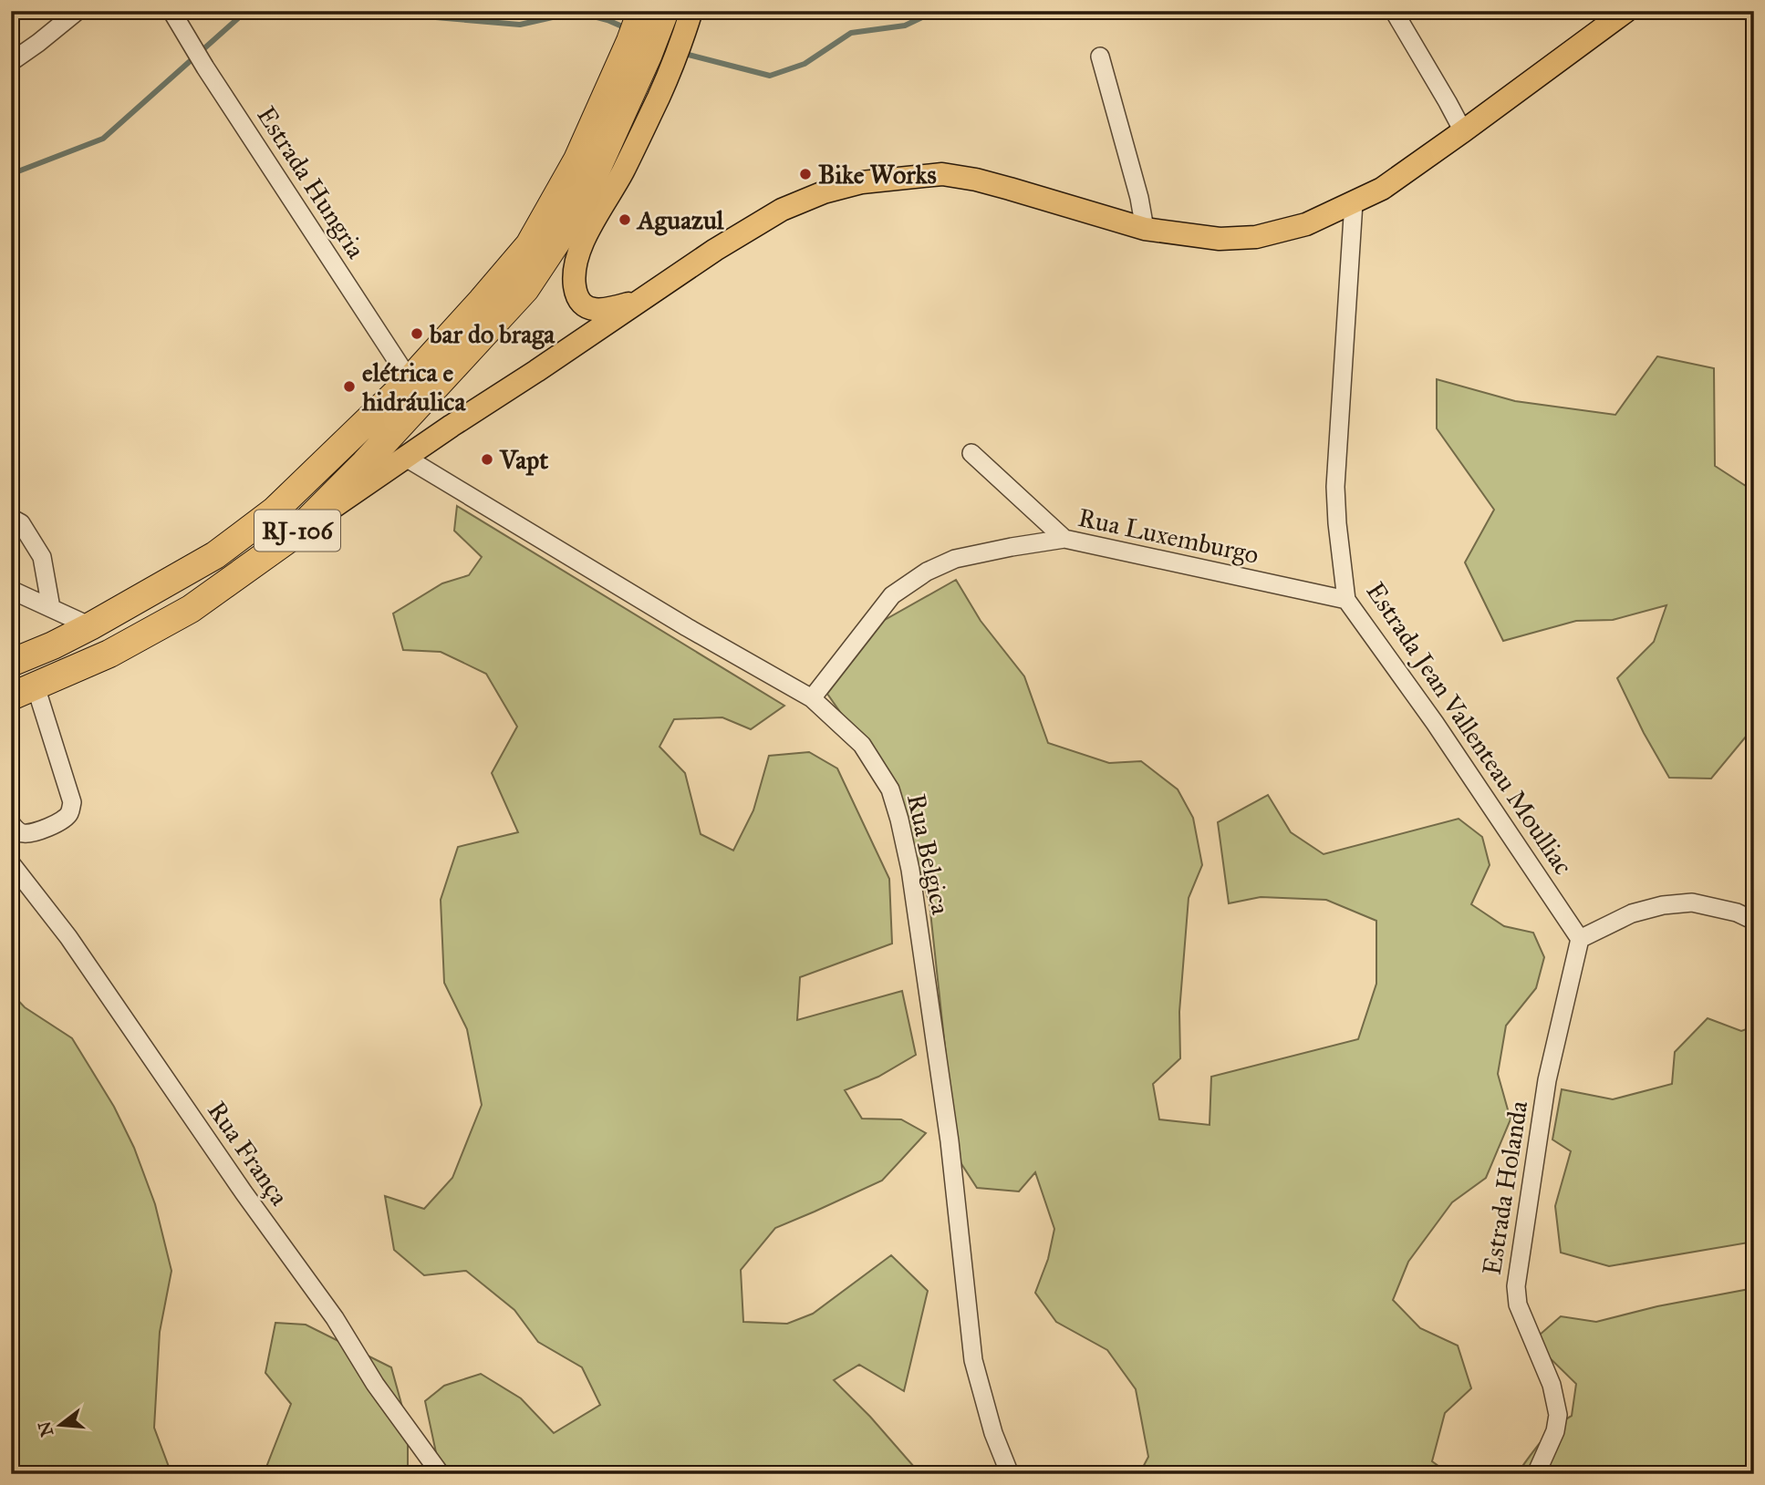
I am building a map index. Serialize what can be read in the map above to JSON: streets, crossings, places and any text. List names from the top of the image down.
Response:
{
  "streets": {
    "highway": ["RJ-106"],
    "street": [
      "Estrada Hungria",
      "Rua Luxemburgo",
      "Estrada Jean Vallenteau Moulliac",
      "Rua Belgica",
      "Rua França",
      "Estrada Holanda"
    ]
  },
  "crossings": [
    ["Estrada Hungria", "RJ-106"],
    ["Rua Luxemburgo", "Estrada Jean Vallenteau Moulliac"],
    ["Rua Luxemburgo", "Rua Belgica"],
    ["Estrada Jean Vallenteau Moulliac", "Estrada Holanda"]
  ],
  "places": [
    "Bike Works",
    "Aguazul",
    "bar do braga",
    "elétrica e hidráulica",
    "Vapt"
  ],
  "north": "left"
}
